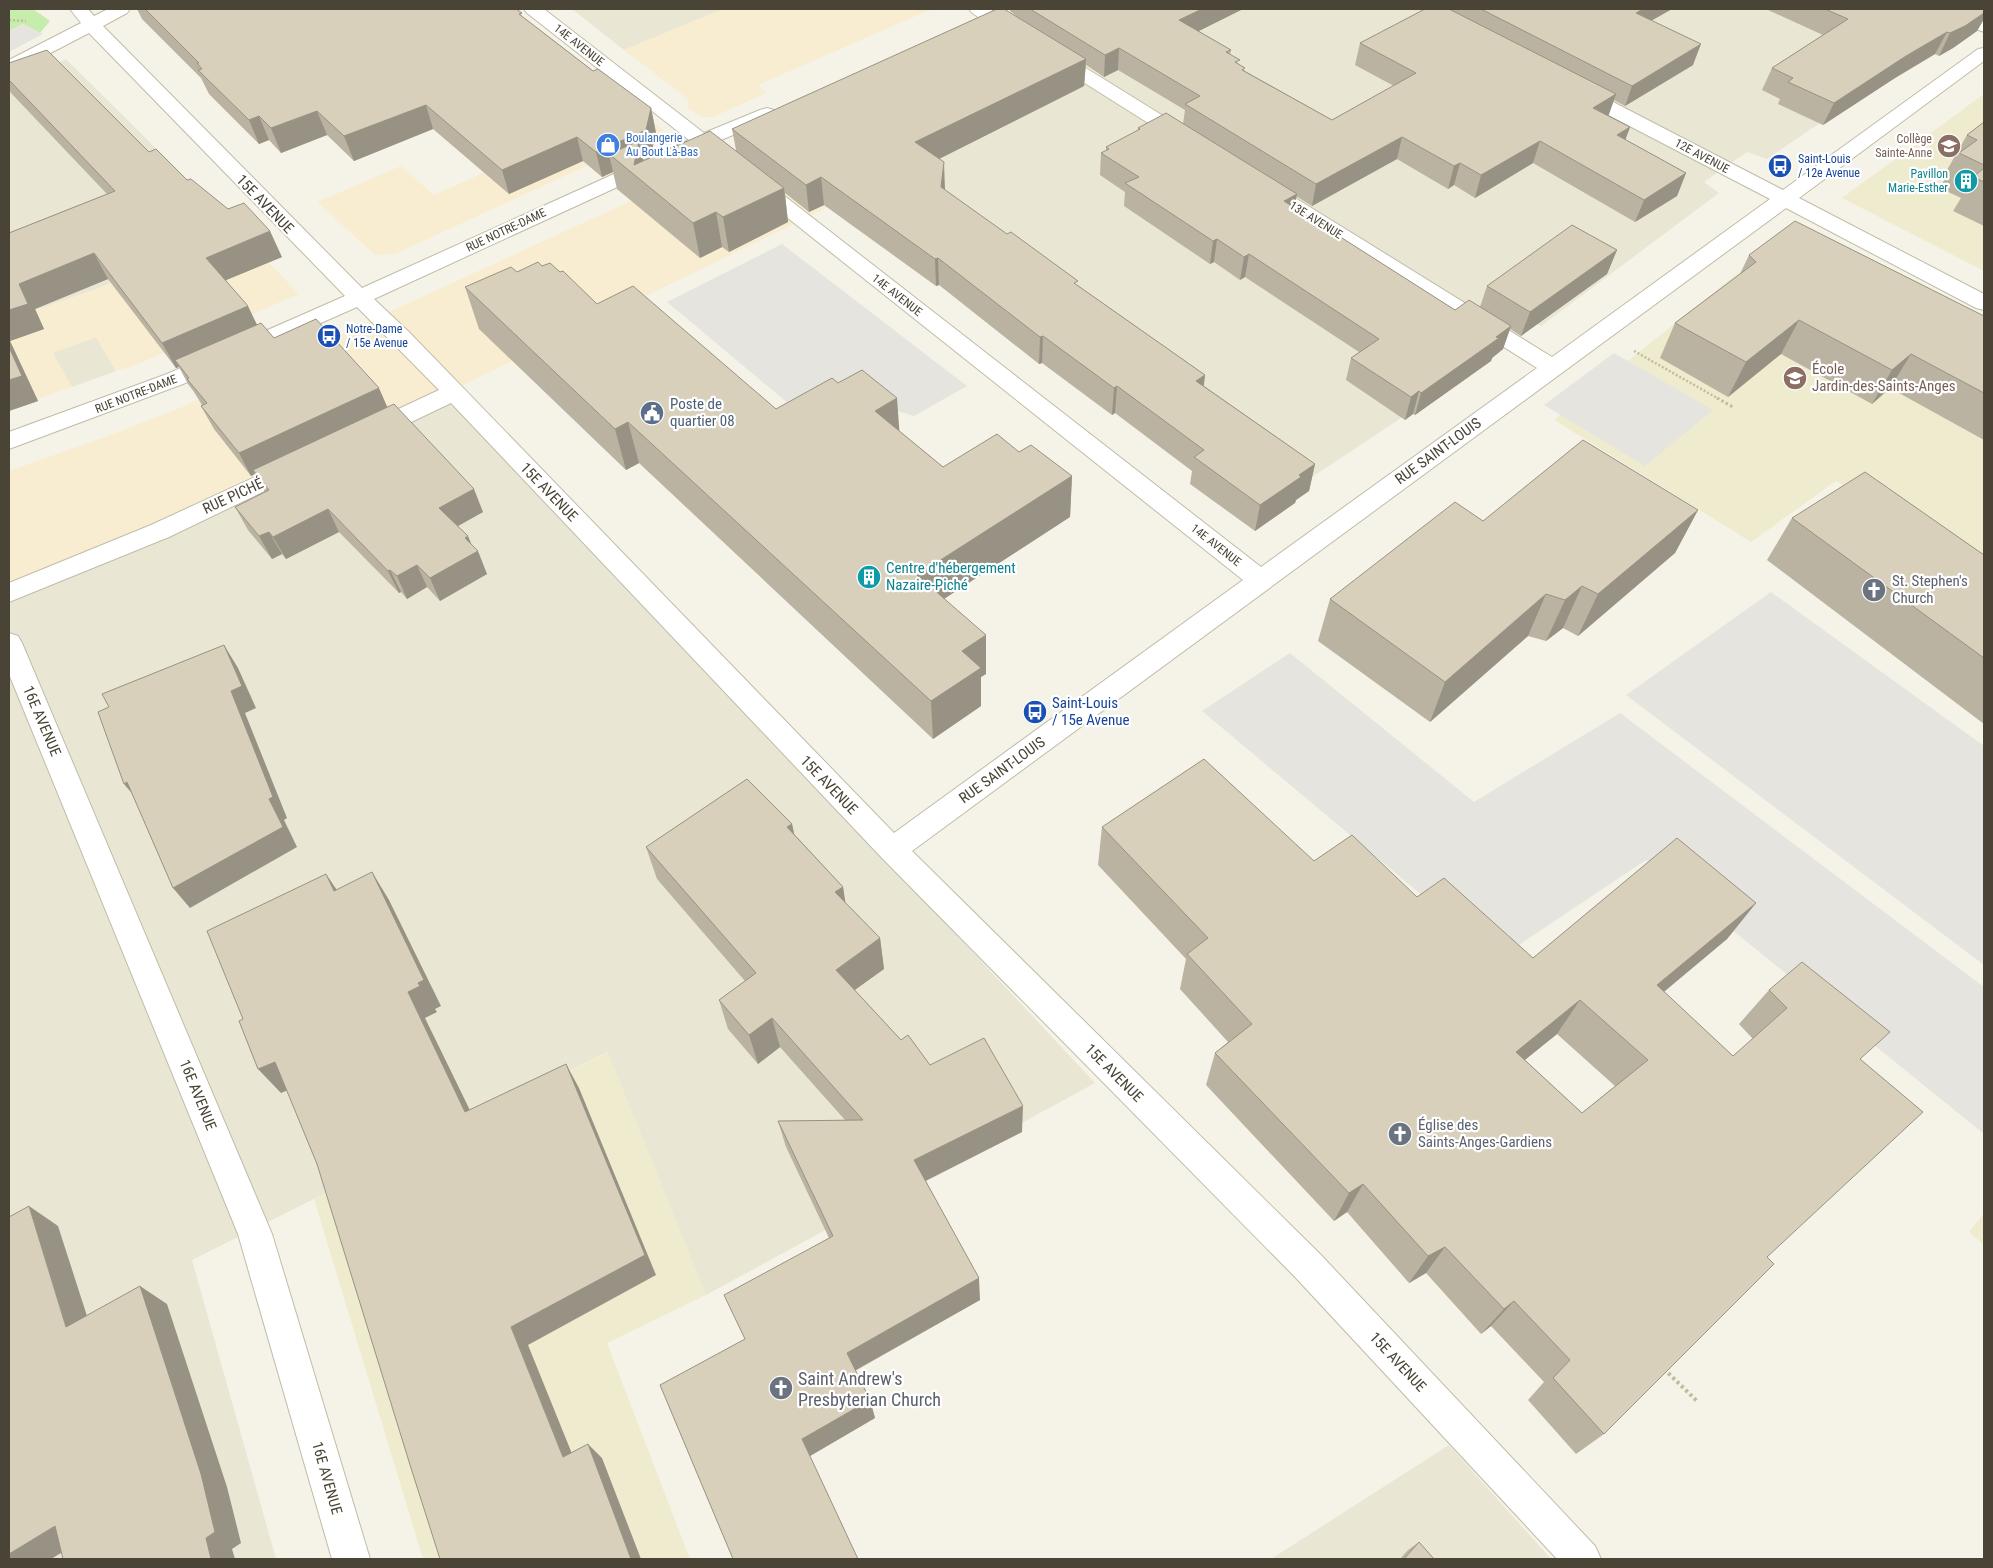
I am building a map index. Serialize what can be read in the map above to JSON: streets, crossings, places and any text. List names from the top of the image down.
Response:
{
  "streets": {
    "street": [
      "14E AVENUE",
      "12E AVENUE",
      "15E AVENUE",
      "13E AVENUE",
      "RUE NOTRE-DAME",
      "RUE SAINT-LOUIS",
      "RUE PICHÉ",
      "16E AVENUE"
    ]
  },
  "crossings": [
    ["14E AVENUE", "RUE NOTRE-DAME"],
    ["14E AVENUE", "RUE SAINT-LOUIS"],
    ["12E AVENUE", "RUE SAINT-LOUIS"],
    ["15E AVENUE", "RUE NOTRE-DAME"],
    ["15E AVENUE", "RUE SAINT-LOUIS"],
    ["13E AVENUE", "RUE SAINT-LOUIS"]
  ],
  "places": {
    "shop": ["Boulangerie Au Bout Là-Bas"],
    "school or university": ["Collège Sainte-Anne", "École Jardin-des-Saints-Anges"],
    "bus stop": ["Saint-Louis / 12e Avenue", "Notre-Dame / 15e Avenue", "Saint-Louis / 15e Avenue"],
    "building": ["Pavillon Marie-Esther", "Centre d'hébergement Nazaire-Piché"],
    "public building": ["Poste de quartier 08"],
    "church": ["St. Stephen's Church", "Église des Saints-Anges-Gardiens", "Saint Andrew's Presbyterian Church"]
  }
}
